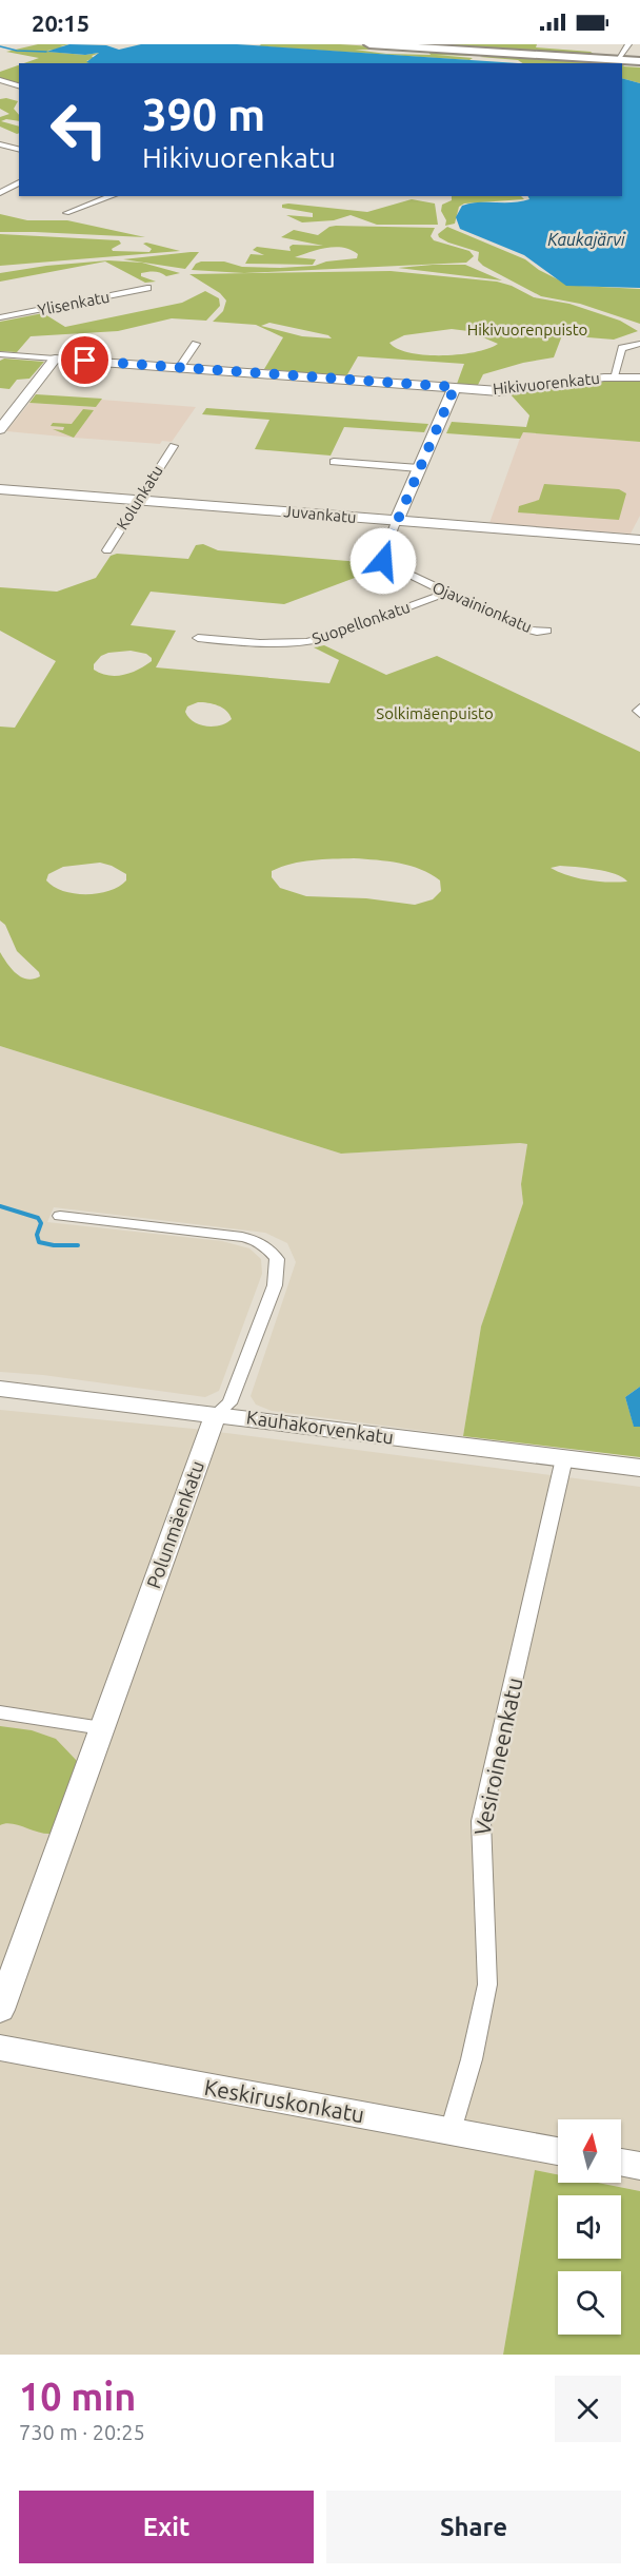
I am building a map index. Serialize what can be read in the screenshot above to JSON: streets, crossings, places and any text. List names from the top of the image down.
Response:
{
  "streets": {
    "street": [
      "Ylisenkatu",
      "Hikivuorenkatu",
      "Kolunkatu",
      "Juvankatu",
      "Ojavainionkatu",
      "Suopellonkatu",
      "Kauhakorvenkatu",
      "Polunmäenkatu",
      "Vesiroineenkatu",
      "Keskiruskonkatu"
    ]
  },
  "crossings": [
    ["Hikivuorenkatu", "Ojavainionkatu"],
    ["Kolunkatu", "Juvankatu"],
    ["Juvankatu", "Ojavainionkatu"],
    ["Ojavainionkatu", "Suopellonkatu"],
    ["Kauhakorvenkatu", "Polunmäenkatu"],
    ["Kauhakorvenkatu", "Vesiroineenkatu"],
    ["Vesiroineenkatu", "Keskiruskonkatu"]
  ],
  "water": ["Kaukajärvi"],
  "parks": ["Hikivuorenpuisto", "Solkimäenpuisto"],
  "north": "top",
  "page": {
    "status": "20:15",
    "turn": ["390 m", "Hikivuorenkatu"],
    "heading": ["10 min", "730 m · 20:25"],
    "buttons": ["Exit", "Share"]
  }
}
